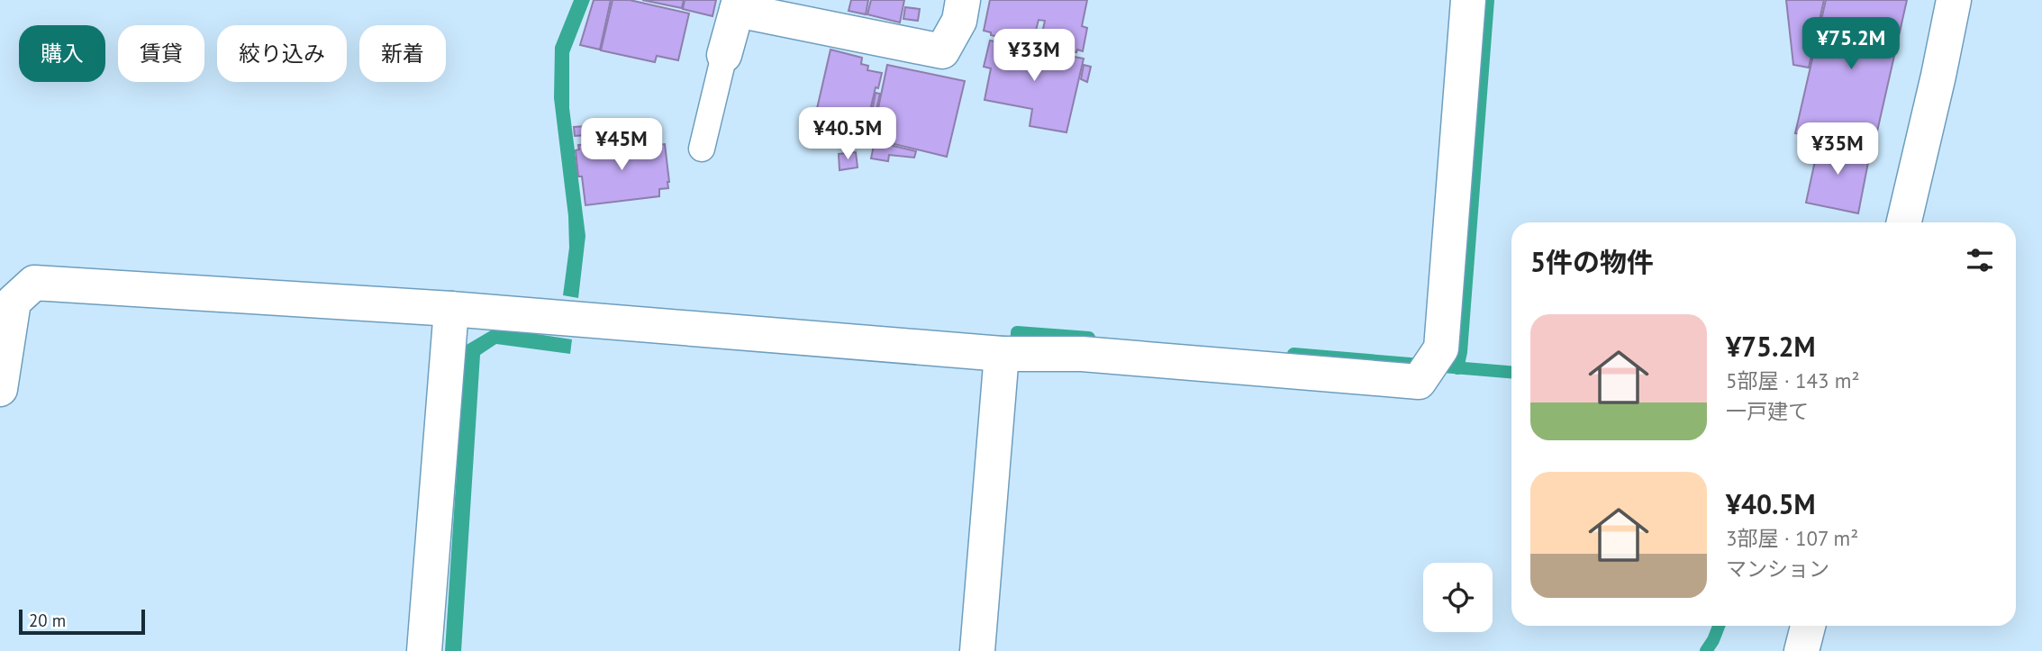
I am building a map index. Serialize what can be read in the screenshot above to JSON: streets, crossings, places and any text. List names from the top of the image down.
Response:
{
  "scale_bar": "20 m",
  "page": {
    "price": [
      "¥75.2M",
      "¥33M",
      "¥40.5M",
      "¥45M",
      "¥35M"
    ],
    "chip": [
      "購入",
      "賃貸",
      "絞り込み",
      "新着"
    ],
    "heading": "5件の物件",
    "list": [
      {
        "name": "¥75.2M",
        "note": "5部屋 · 143 m² · 一戸建て"
      },
      {
        "name": "¥40.5M",
        "note": "3部屋 · 107 m² · マンション"
      }
    ],
    "scale": "20 m"
  }
}
